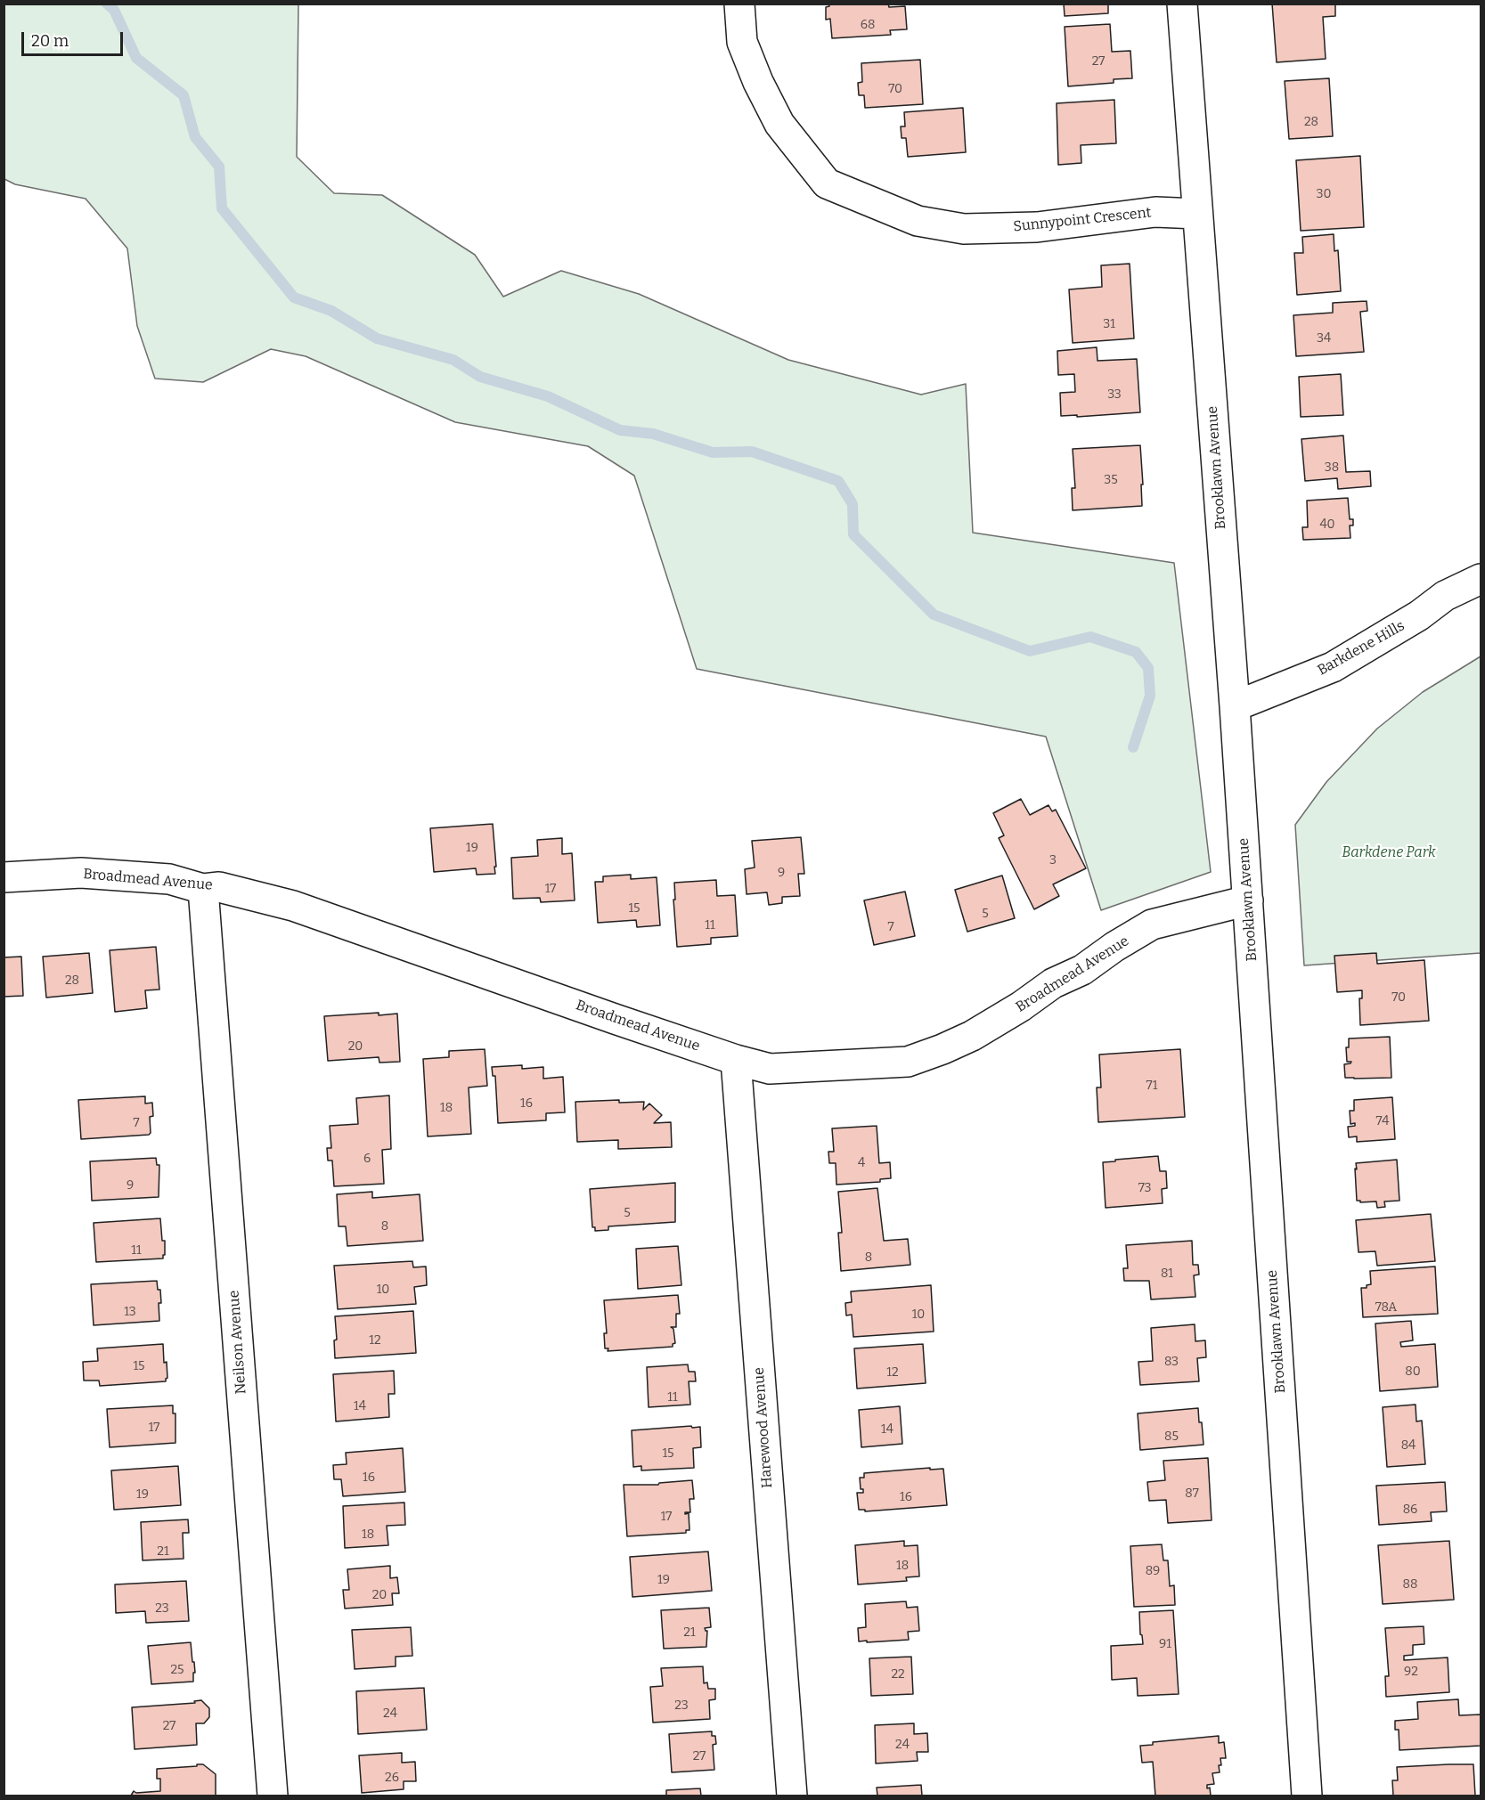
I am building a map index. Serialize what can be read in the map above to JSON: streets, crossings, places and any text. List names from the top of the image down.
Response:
{
  "streets": {
    "street": [
      "Sunnypoint Crescent",
      "Brooklawn Avenue",
      "Barkdene Hills",
      "Broadmead Avenue",
      "Neilson Avenue",
      "Harewood Avenue"
    ]
  },
  "crossings": [
    ["Sunnypoint Crescent", "Brooklawn Avenue"],
    ["Brooklawn Avenue", "Barkdene Hills"],
    ["Brooklawn Avenue", "Broadmead Avenue"],
    ["Broadmead Avenue", "Neilson Avenue"],
    ["Broadmead Avenue", "Harewood Avenue"]
  ],
  "parks": ["Barkdene Park"],
  "house_numbers": [
    "68",
    "27",
    "70",
    "28",
    "30",
    "31",
    "34",
    "33",
    "38",
    "35",
    "40",
    "19",
    "3",
    "9",
    "17",
    "15",
    "5",
    "11",
    "7",
    "28",
    "70",
    "20",
    "71",
    "16",
    "18",
    "74",
    "7",
    "6",
    "4",
    "9",
    "73",
    "5",
    "8",
    "11",
    "8",
    "81",
    "10",
    "78A",
    "13",
    "10",
    "12",
    "83",
    "15",
    "80",
    "12",
    "11",
    "14",
    "17",
    "14",
    "85",
    "84",
    "15",
    "16",
    "87",
    "19",
    "16",
    "86",
    "17",
    "18",
    "21",
    "18",
    "89",
    "19",
    "88",
    "20",
    "23",
    "21",
    "91",
    "25",
    "92",
    "22",
    "23",
    "24",
    "27",
    "24",
    "27",
    "26"
  ],
  "scale_bar": "20 m"
}
